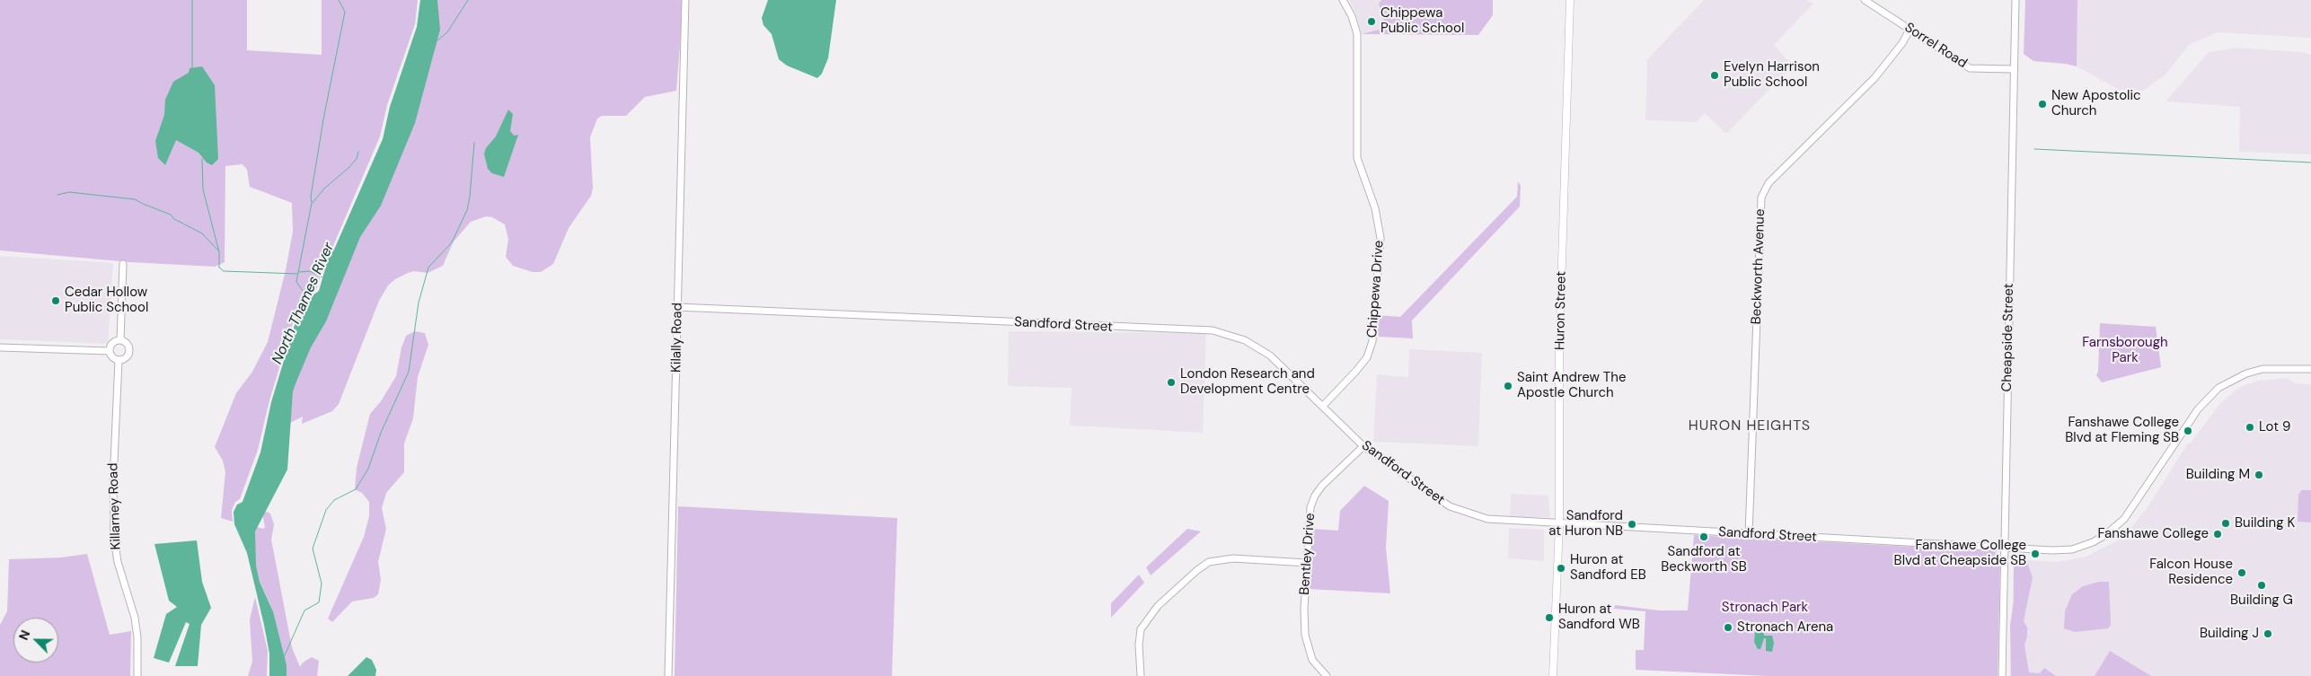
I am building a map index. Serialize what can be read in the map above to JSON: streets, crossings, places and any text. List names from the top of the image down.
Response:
{
  "streets": {
    "main road": ["Huron Street"],
    "street": [
      "Sorrel Road",
      "Beckworth Avenue",
      "Chippewa Drive",
      "Sandford Street",
      "Kilally Road",
      "Cheapside Street",
      "Killarney Road",
      "Bentley Drive"
    ]
  },
  "crossings": [
    ["Sorrel Road", "Beckworth Avenue"],
    ["Sorrel Road", "Cheapside Street"],
    ["Beckworth Avenue", "Sandford Street"],
    ["Chippewa Drive", "Sandford Street"],
    ["Huron Street", "Sandford Street"],
    ["Sandford Street", "Kilally Road"],
    ["Sandford Street", "Cheapside Street"],
    ["Sandford Street", "Bentley Drive"]
  ],
  "districts": ["HURON HEIGHTS"],
  "water": ["North Thames River"],
  "parks": ["Farnsborough Park", "Stronach Park"],
  "places": [
    "Chippewa Public School",
    "Evelyn Harrison Public School",
    "New Apostolic Church",
    "Cedar Hollow Public School",
    "London Research and Development Centre",
    "Saint Andrew The Apostle Church",
    "Lot 9",
    "Fanshawe College Blvd at Fleming SB",
    "Building M",
    "Building K",
    "Sandford at Huron NB",
    "Fanshawe College",
    "Sandford at Beckworth SB",
    "Fanshawe College Blvd at Cheapside SB",
    "Huron at Sandford EB",
    "Falcon House Residence",
    "Building G",
    "Huron at Sandford WB",
    "Stronach Arena",
    "Building J"
  ],
  "north": "top left"
}
